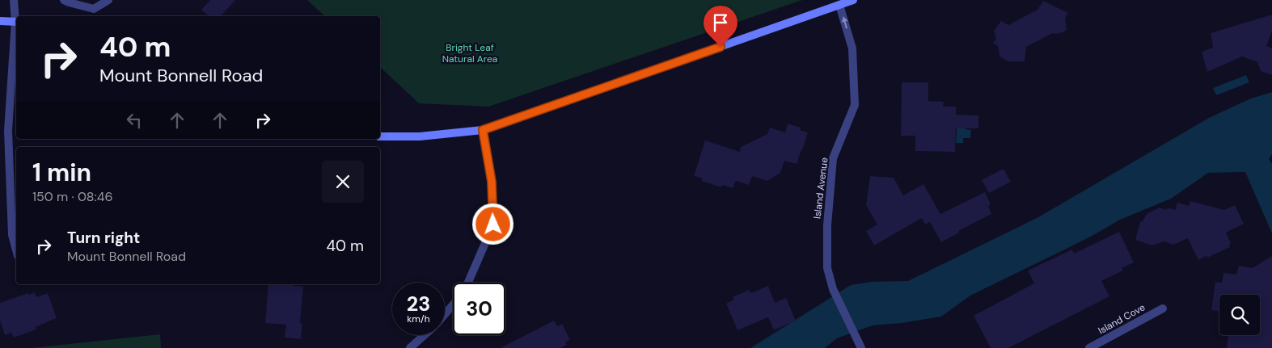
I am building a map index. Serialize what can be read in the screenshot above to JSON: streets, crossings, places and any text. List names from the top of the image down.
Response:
{
  "streets": {
    "street": ["Island Avenue", "Island Cove"]
  },
  "one_way": ["Island Avenue"],
  "parks": ["Bright Leaf Natural Area"],
  "page": {
    "turn": ["40 m", "Mount Bonnell Road"],
    "heading": ["1 min", "150 m · 08:46"],
    "list": [
      {
        "name": "Turn right",
        "note": "Mount Bonnell Road",
        "value": "40 m"
      }
    ],
    "speed": "23 km/h",
    "limit": "30"
  }
}
